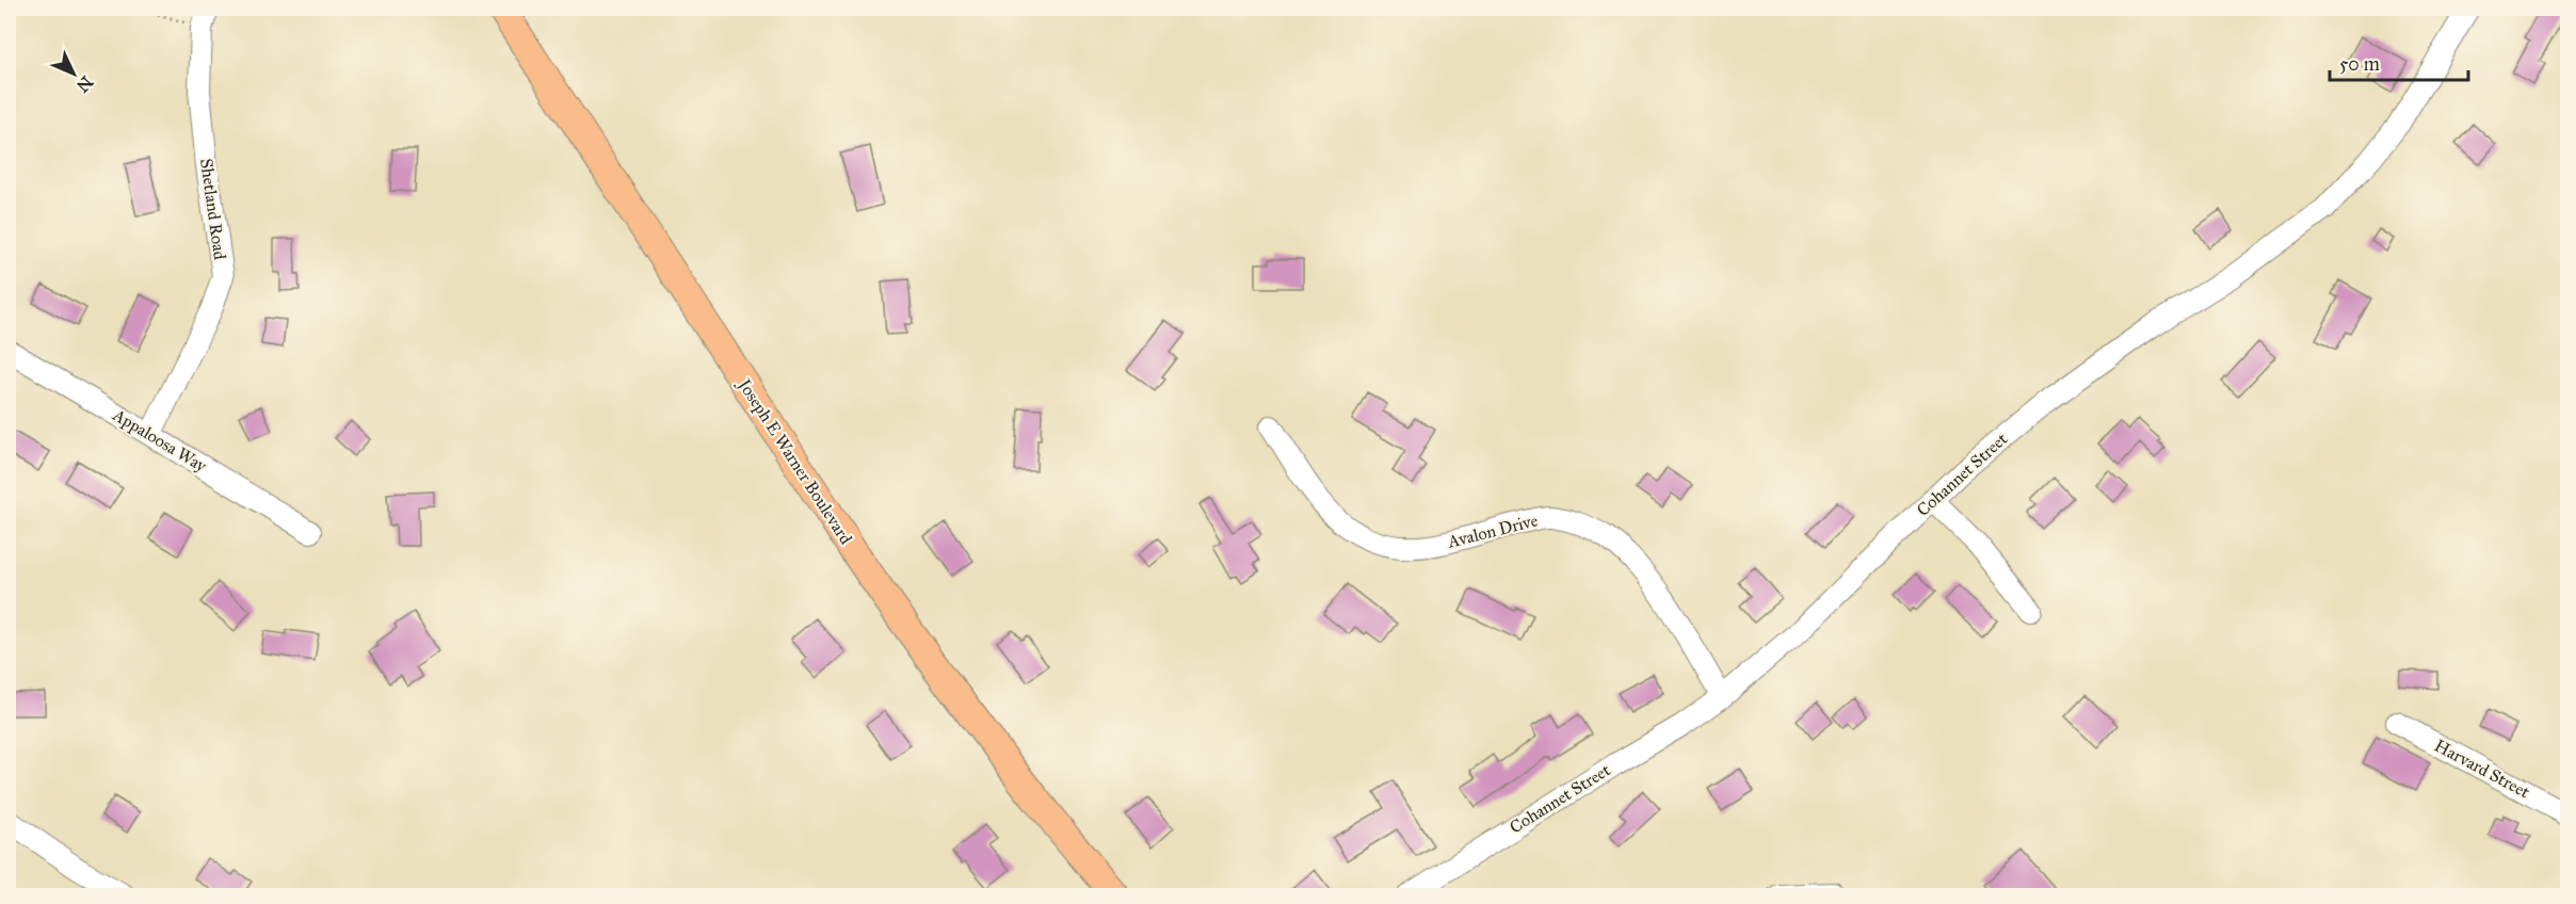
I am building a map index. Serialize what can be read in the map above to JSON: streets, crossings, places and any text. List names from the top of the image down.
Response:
{
  "streets": {
    "main road": ["Joseph E Warner Boulevard"],
    "street": [
      "Shetland Road",
      "Appaloosa Way",
      "Cohannet Street",
      "Avalon Drive",
      "Harvard Street"
    ]
  },
  "crossings": [
    ["Shetland Road", "Appaloosa Way"],
    ["Cohannet Street", "Avalon Drive"]
  ],
  "scale_bar": "50 m",
  "north": "bottom right"
}
